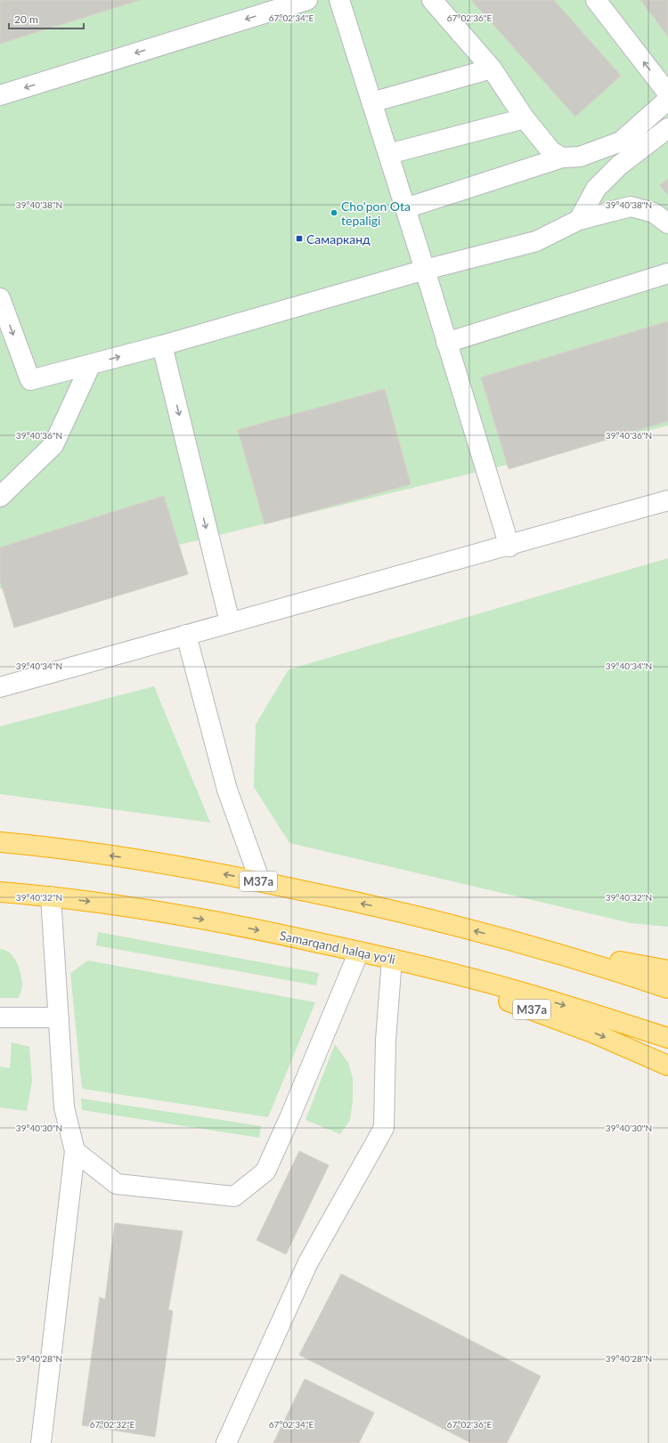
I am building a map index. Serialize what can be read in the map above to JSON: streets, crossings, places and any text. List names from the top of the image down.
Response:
{
  "streets": {
    "highway": ["M37a", "Samarqand halqa yoʻli"]
  },
  "crossings": [
    ["M37a", "Samarqand halqa yoʻli"]
  ],
  "places": {
    "other": ["Cho'pon Ota tepaligi"],
    "transit": ["Самарканд"]
  },
  "scale_bar": "20 m",
  "coordinates": [
    "67°02'34\"E",
    "67°02'36\"E",
    "39°40'38\"N",
    "39°40'36\"N",
    "39°40'34\"N",
    "39°40'32\"N",
    "39°40'30\"N",
    "39°40'28\"N",
    "67°02'32\"E"
  ]
}
